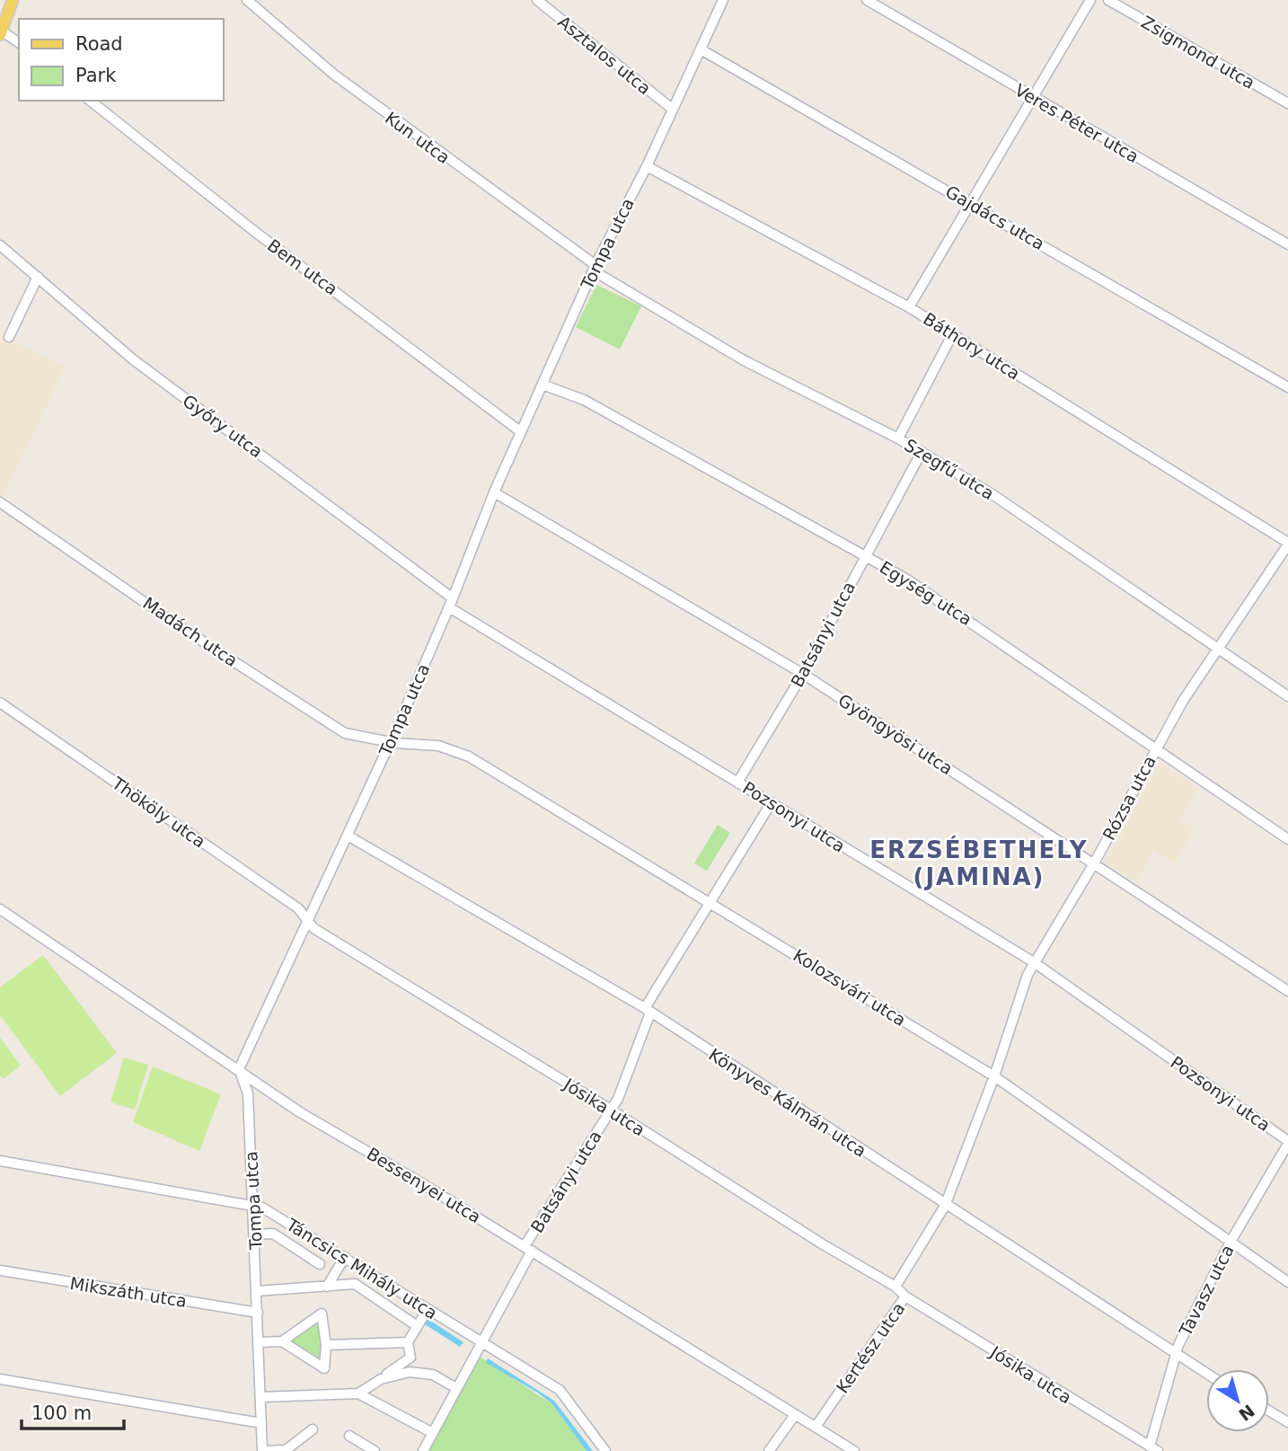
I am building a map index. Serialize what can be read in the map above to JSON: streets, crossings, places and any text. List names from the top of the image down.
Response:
{
  "streets": {
    "street": [
      "Zsigmond utca",
      "Asztalos utca",
      "Veres Péter utca",
      "Kun utca",
      "Gajdács utca",
      "Tompa utca",
      "Bem utca",
      "Báthory utca",
      "Győry utca",
      "Szegfű utca",
      "Egység utca",
      "Madách utca",
      "Batsányi utca",
      "Gyöngyösi utca",
      "Rózsa utca",
      "Thököly utca",
      "Pozsonyi utca",
      "Kolozsvári utca",
      "Könyves Kálmán utca",
      "Jósika utca",
      "Bessenyei utca",
      "Táncsics Mihály utca",
      "Tavasz utca",
      "Mikszáth utca",
      "Kertész utca"
    ]
  },
  "crossings": [
    ["Asztalos utca", "Tompa utca"],
    ["Kun utca", "Tompa utca"],
    ["Kun utca", "Szegfű utca"],
    ["Gajdács utca", "Tompa utca"],
    ["Tompa utca", "Bem utca"],
    ["Tompa utca", "Báthory utca"],
    ["Tompa utca", "Győry utca"],
    ["Tompa utca", "Szegfű utca"],
    ["Tompa utca", "Egység utca"],
    ["Tompa utca", "Madách utca"],
    ["Tompa utca", "Gyöngyösi utca"],
    ["Tompa utca", "Thököly utca"],
    ["Tompa utca", "Pozsonyi utca"],
    ["Tompa utca", "Kolozsvári utca"],
    ["Tompa utca", "Könyves Kálmán utca"],
    ["Tompa utca", "Jósika utca"],
    ["Tompa utca", "Bessenyei utca"],
    ["Tompa utca", "Táncsics Mihály utca"],
    ["Tompa utca", "Mikszáth utca"],
    ["Báthory utca", "Rózsa utca"],
    ["Győry utca", "Pozsonyi utca"],
    ["Szegfű utca", "Batsányi utca"],
    ["Szegfű utca", "Rózsa utca"],
    ["Egység utca", "Batsányi utca"],
    ["Egység utca", "Rózsa utca"],
    ["Madách utca", "Kolozsvári utca"],
    ["Batsányi utca", "Gyöngyösi utca"],
    ["Batsányi utca", "Pozsonyi utca"],
    ["Batsányi utca", "Kolozsvári utca"],
    ["Batsányi utca", "Könyves Kálmán utca"],
    ["Batsányi utca", "Jósika utca"],
    ["Batsányi utca", "Bessenyei utca"],
    ["Batsányi utca", "Táncsics Mihály utca"],
    ["Gyöngyösi utca", "Rózsa utca"],
    ["Rózsa utca", "Pozsonyi utca"],
    ["Rózsa utca", "Kolozsvári utca"],
    ["Rózsa utca", "Könyves Kálmán utca"],
    ["Rózsa utca", "Kertész utca"],
    ["Thököly utca", "Jósika utca"],
    ["Pozsonyi utca", "Tavasz utca"],
    ["Kolozsvári utca", "Tavasz utca"],
    ["Könyves Kálmán utca", "Tavasz utca"],
    ["Könyves Kálmán utca", "Kertész utca"],
    ["Jósika utca", "Tavasz utca"],
    ["Jósika utca", "Kertész utca"],
    ["Bessenyei utca", "Kertész utca"]
  ],
  "districts": ["ERZSÉBETHELY (JAMINA)"],
  "legend": ["Road", "Park"],
  "scale_bar": "100 m",
  "north": "bottom right"
}
